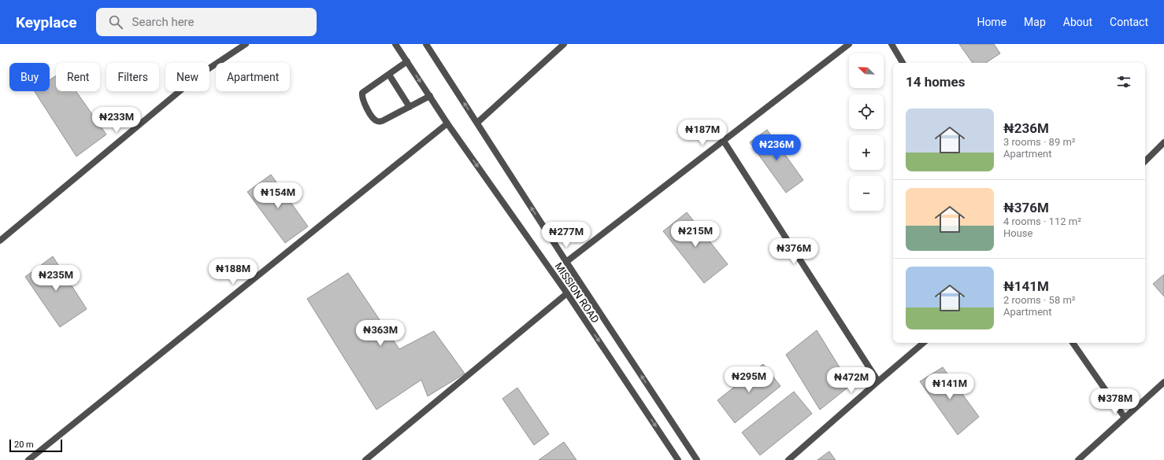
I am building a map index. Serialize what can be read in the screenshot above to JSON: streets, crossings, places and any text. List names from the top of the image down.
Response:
{
  "streets": {
    "street": ["MISSION ROAD"]
  },
  "scale_bar": "20 m",
  "north": "top left",
  "page": {
    "header": "Keyplace",
    "search": "Search here",
    "nav": [
      "Home",
      "Map",
      "About",
      "Contact"
    ],
    "map_buttons": ["+", "−"],
    "chip": [
      "Buy",
      "Rent",
      "Filters",
      "New",
      "Apartment"
    ],
    "heading": "14 homes",
    "list": [
      {
        "name": "₦236M",
        "note": "3 rooms · 89 m² · Apartment"
      },
      {
        "name": "₦376M",
        "note": "4 rooms · 112 m² · House"
      },
      {
        "name": "₦141M",
        "note": "2 rooms · 58 m² · Apartment"
      }
    ],
    "price": [
      "₦233M",
      "₦187M",
      "₦236M",
      "₦154M",
      "₦215M",
      "₦277M",
      "₦376M",
      "₦188M",
      "₦235M",
      "₦363M",
      "₦295M",
      "₦472M",
      "₦141M",
      "₦378M"
    ],
    "scale": "20 m"
  }
}
